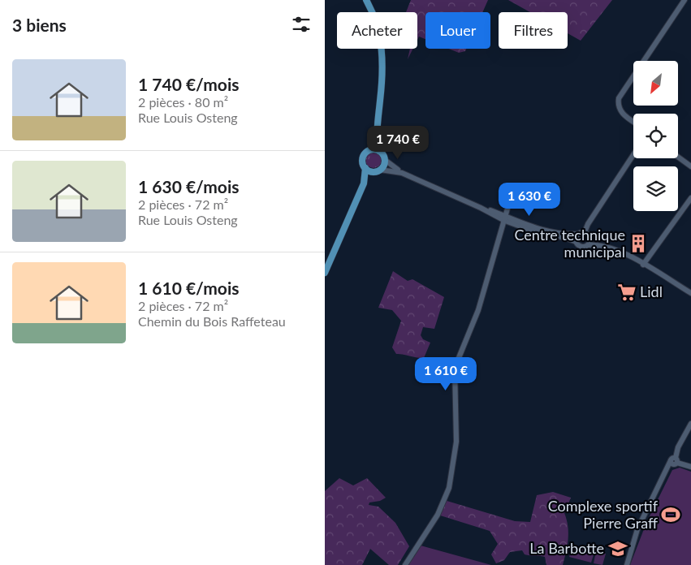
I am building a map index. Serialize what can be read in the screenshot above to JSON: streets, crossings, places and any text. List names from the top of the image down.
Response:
{
  "places": {
    "building": ["Centre technique municipal"],
    "supermarket": ["Lidl"],
    "sports": ["Complexe sportif Pierre Graff"],
    "school or university": ["La Barbotte"]
  },
  "north": "bottom left",
  "page": {
    "heading": "3 biens",
    "chip": ["Acheter", "Louer", "Filtres"],
    "list": [
      {
        "name": "1 740 €/mois",
        "note": "2 pièces · 80 m² · Rue Louis Osteng"
      },
      {
        "name": "1 630 €/mois",
        "note": "2 pièces · 72 m² · Rue Louis Osteng"
      },
      {
        "name": "1 610 €/mois",
        "note": "2 pièces · 72 m² · Chemin du Bois Raffeteau"
      }
    ],
    "price": ["1 740 €", "1 630 €", "1 610 €"]
  }
}
